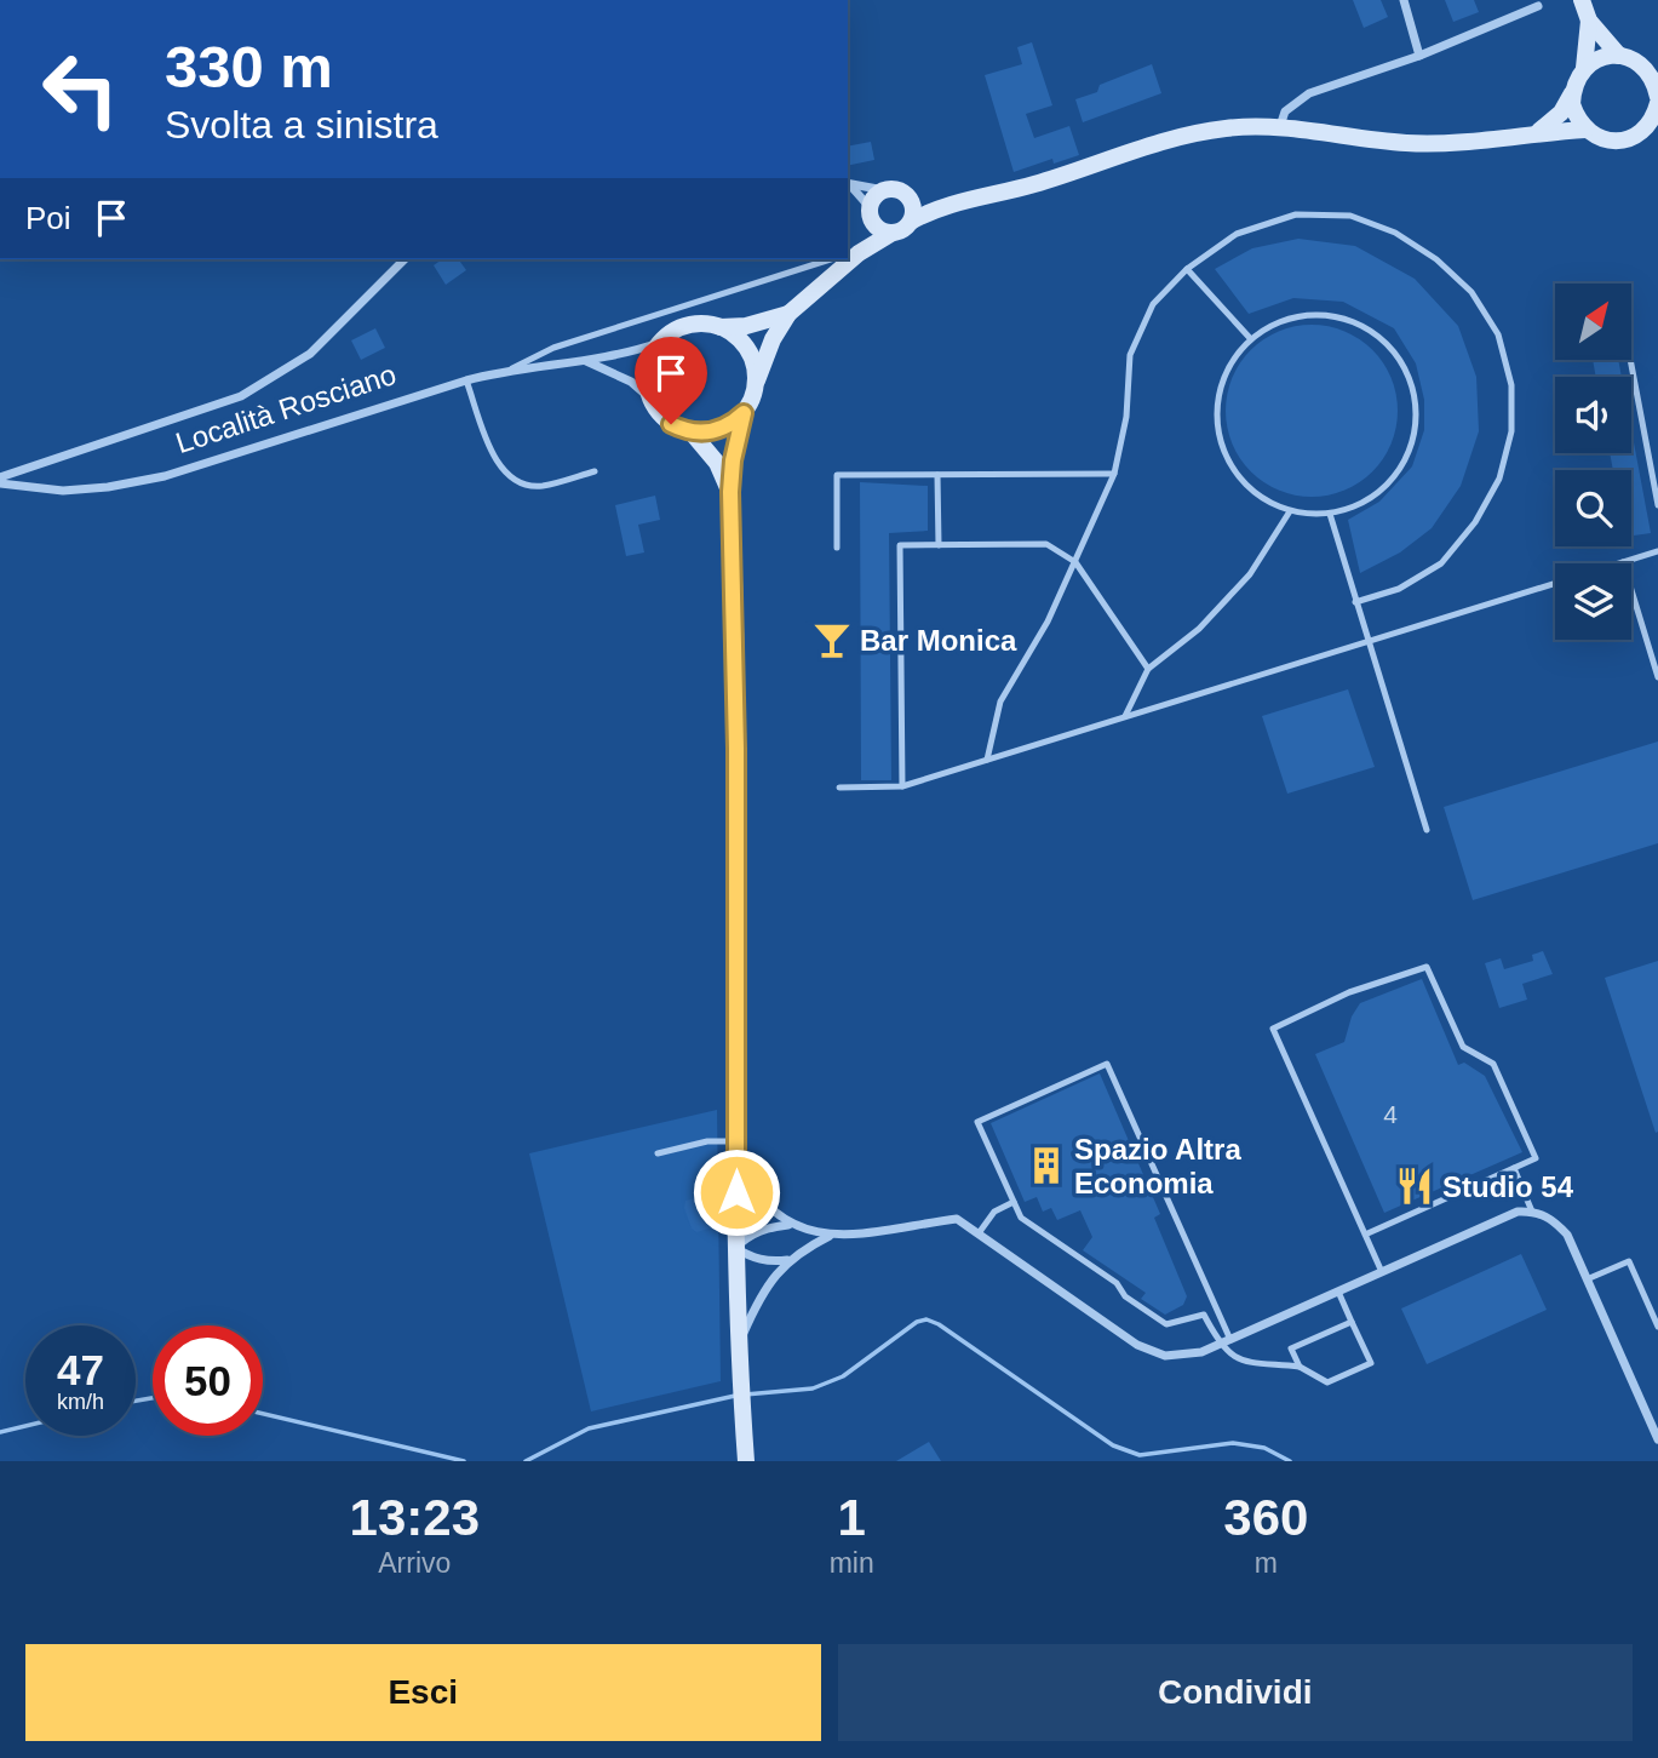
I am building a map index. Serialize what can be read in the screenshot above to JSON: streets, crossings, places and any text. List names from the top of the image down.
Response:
{
  "streets": {
    "street": ["Località Rosciano"]
  },
  "places": {
    "bar": ["Bar Monica"],
    "building": ["Spazio Altra Economia"],
    "restaurant": ["Studio 54"]
  },
  "house_numbers": ["4"],
  "north": "top right",
  "page": {
    "turn": ["330 m", "Svolta a sinistra"],
    "then": "Poi",
    "speed": "47 km/h",
    "limit": "50",
    "eta": [
      "13:23",
      "Arrivo",
      "1",
      "min",
      "360",
      "m"
    ],
    "buttons": ["Esci", "Condividi"]
  }
}
